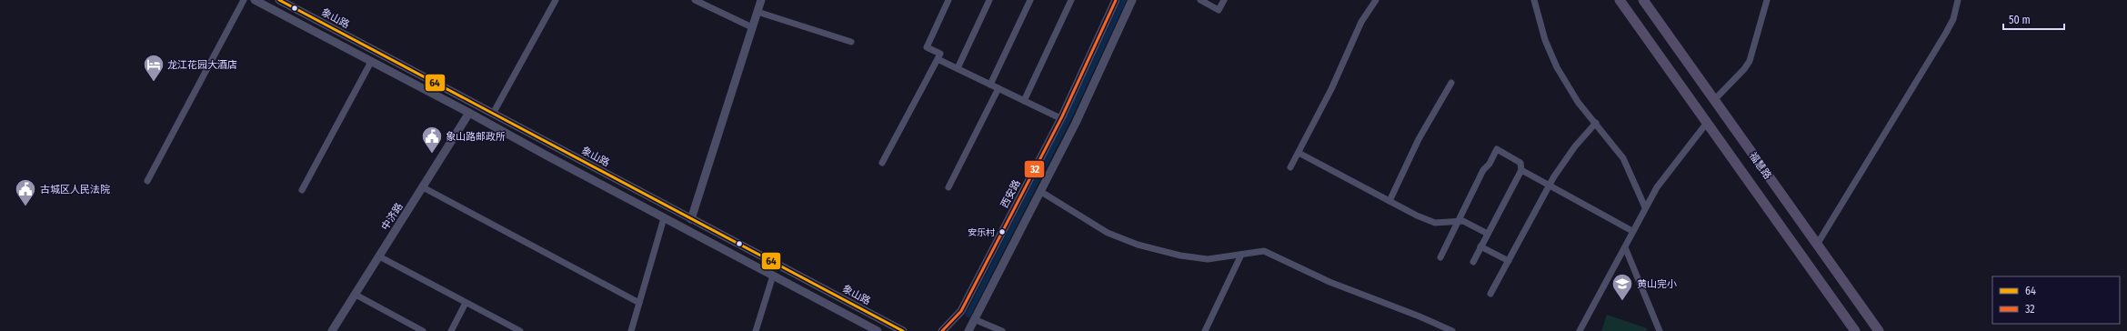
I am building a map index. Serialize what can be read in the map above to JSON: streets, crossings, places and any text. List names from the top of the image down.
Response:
{
  "streets": {
    "main road": ["福慧路"],
    "street": ["象山路", "西安路", "中济路"]
  },
  "places": {
    "hotel": ["龙江花园大酒店"],
    "public building": ["象山路邮政所", "古城区人民法院"],
    "other": ["安乐村"],
    "school or university": ["黄山完小"]
  },
  "lines": ["transit line 64", "transit line 32"],
  "legend": ["64", "32"],
  "scale_bar": "50 m"
}
